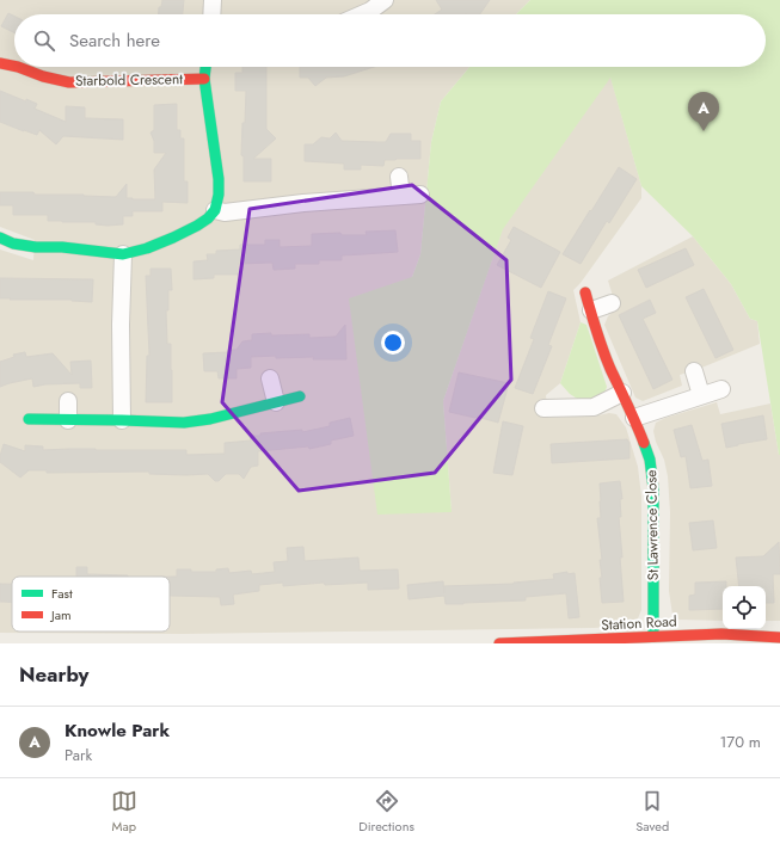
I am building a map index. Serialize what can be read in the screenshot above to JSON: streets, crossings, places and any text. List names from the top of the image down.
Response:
{
  "streets": {
    "street": ["Starbold Crescent", "St Lawrence Close", "Station Road"]
  },
  "crossings": [
    ["St Lawrence Close", "Station Road"]
  ],
  "legend": ["Fast", "Jam"],
  "page": {
    "search": "Search here",
    "pins": "A",
    "heading": "Nearby",
    "list": [
      {
        "mark": "A",
        "name": "Knowle Park",
        "note": "Park",
        "value": "170 m"
      }
    ],
    "nav": ["Map", "Directions", "Saved"]
  }
}
